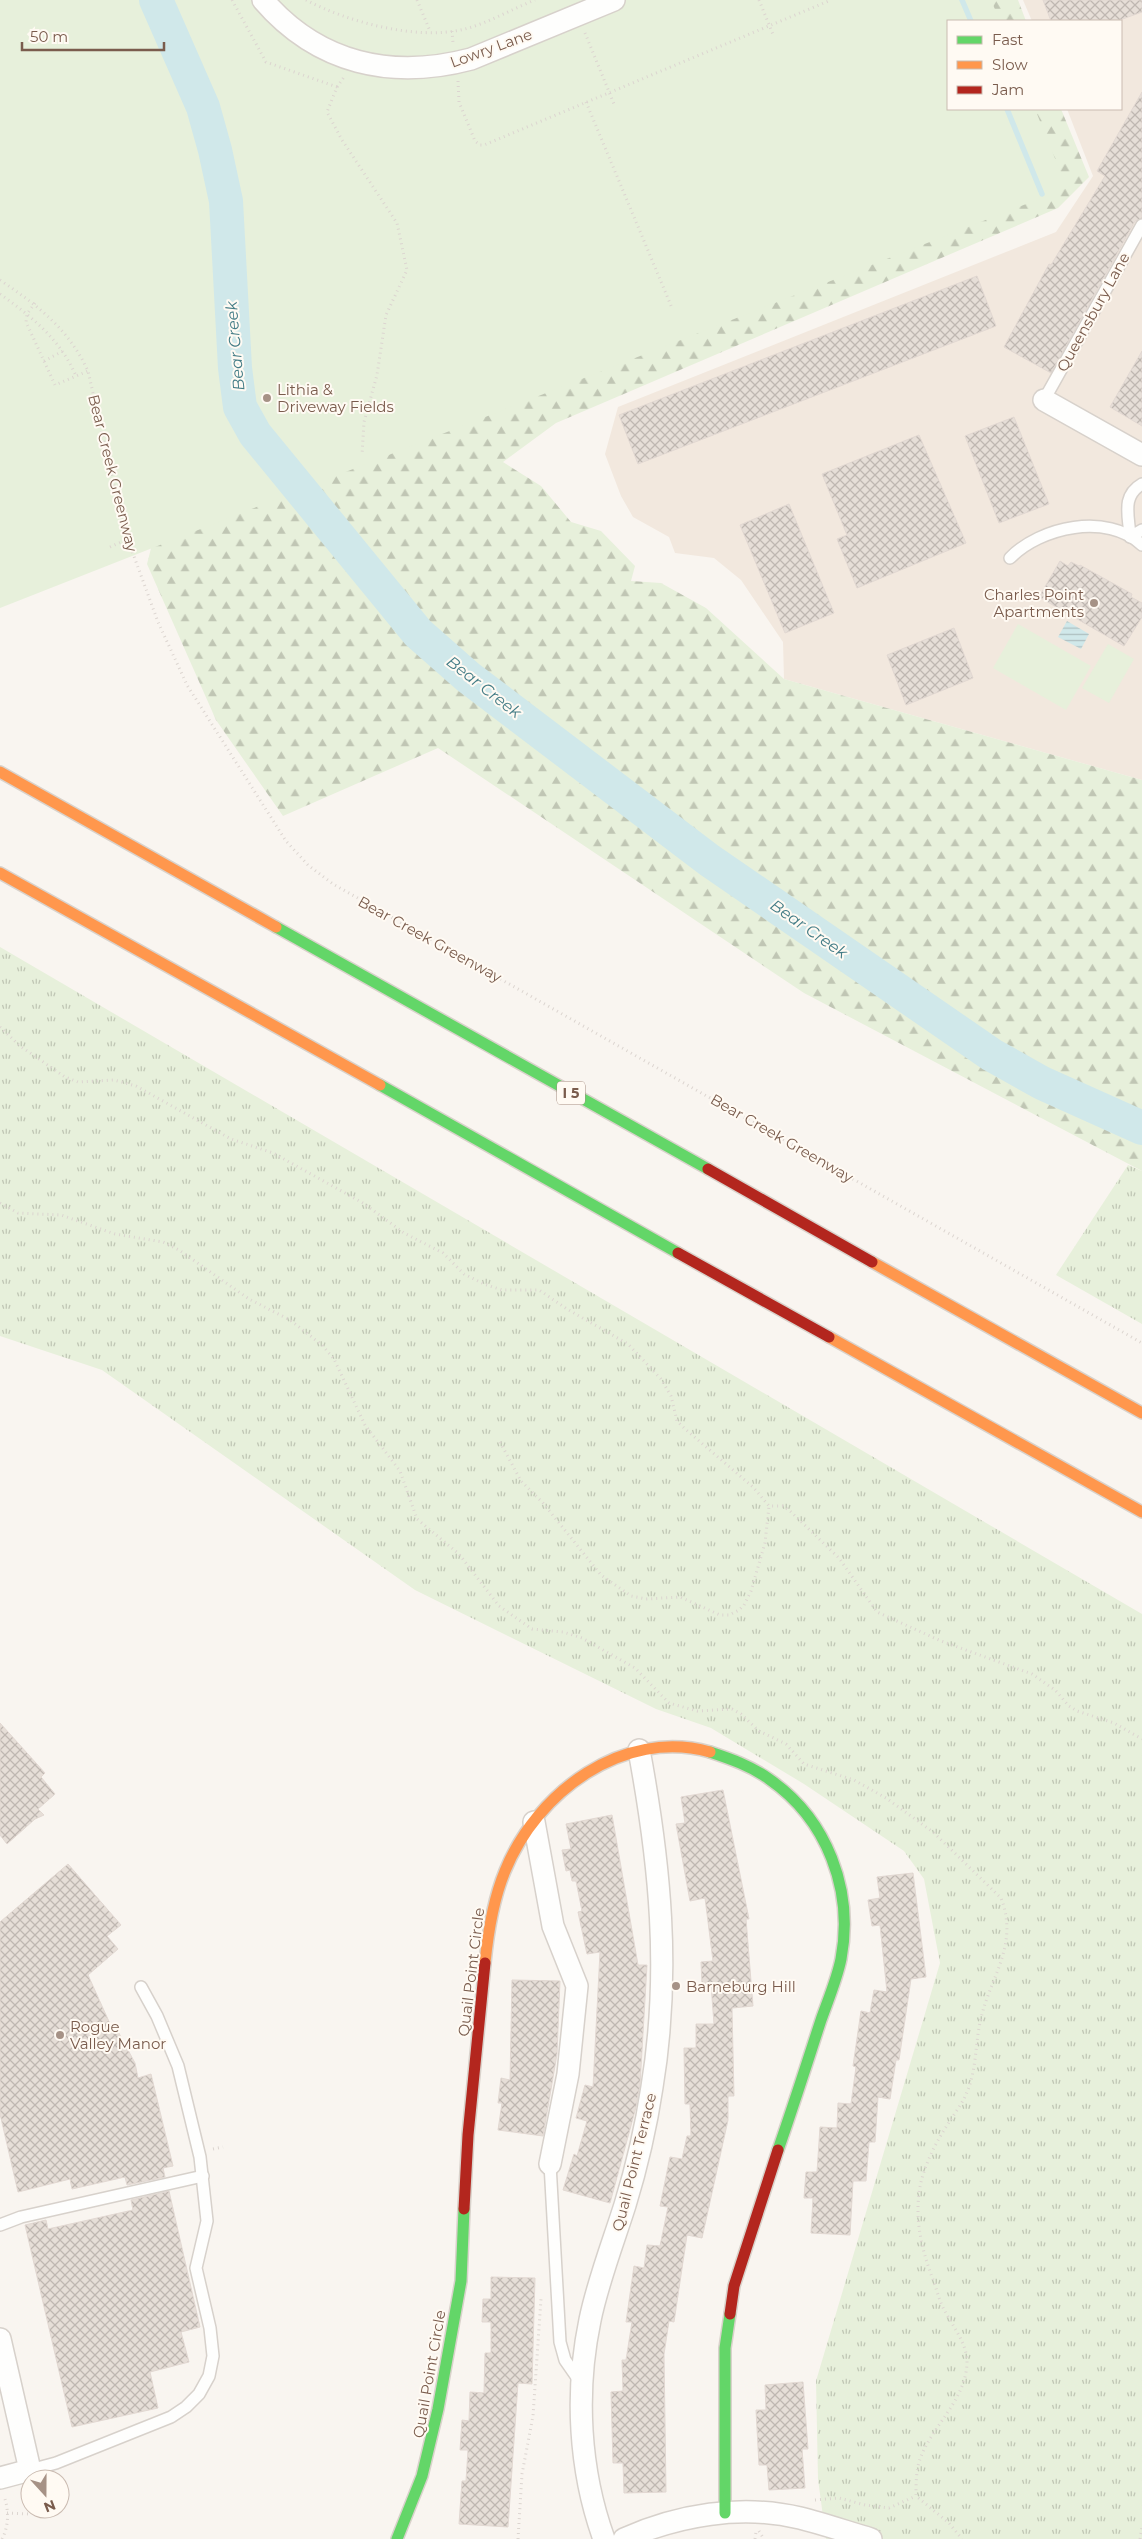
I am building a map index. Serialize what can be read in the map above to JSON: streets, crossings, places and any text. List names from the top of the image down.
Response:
{
  "streets": {
    "main road": ["I 5", "Quail Point Circle"],
    "street": ["Lowry Lane", "Quail Point Terrace"],
    "lane": ["Queensbury Lane"],
    "path": ["Bear Creek Greenway"]
  },
  "crossings": [
    ["Quail Point Circle", "Quail Point Terrace"]
  ],
  "water": ["Bear Creek"],
  "places": [
    "Lithia & Driveway Fields",
    "Charles Point Apartments",
    "Barneburg Hill",
    "Rogue Valley Manor"
  ],
  "legend": ["Fast", "Slow", "Jam"],
  "scale_bar": "50 m",
  "north": "bottom"
}
